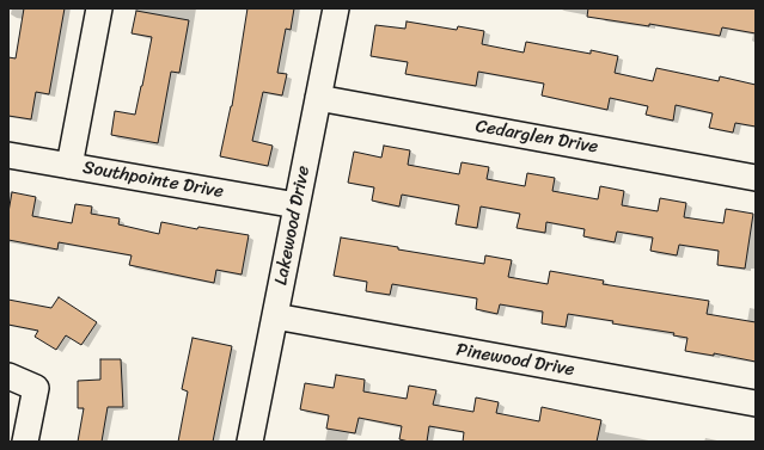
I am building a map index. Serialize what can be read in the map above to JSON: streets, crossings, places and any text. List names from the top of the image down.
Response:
{
  "streets": {
    "street": [
      "Cedarglen Drive",
      "Southpointe Drive",
      "Lakewood Drive",
      "Pinewood Drive"
    ]
  },
  "crossings": [
    ["Cedarglen Drive", "Lakewood Drive"],
    ["Southpointe Drive", "Lakewood Drive"],
    ["Lakewood Drive", "Pinewood Drive"]
  ]
}
